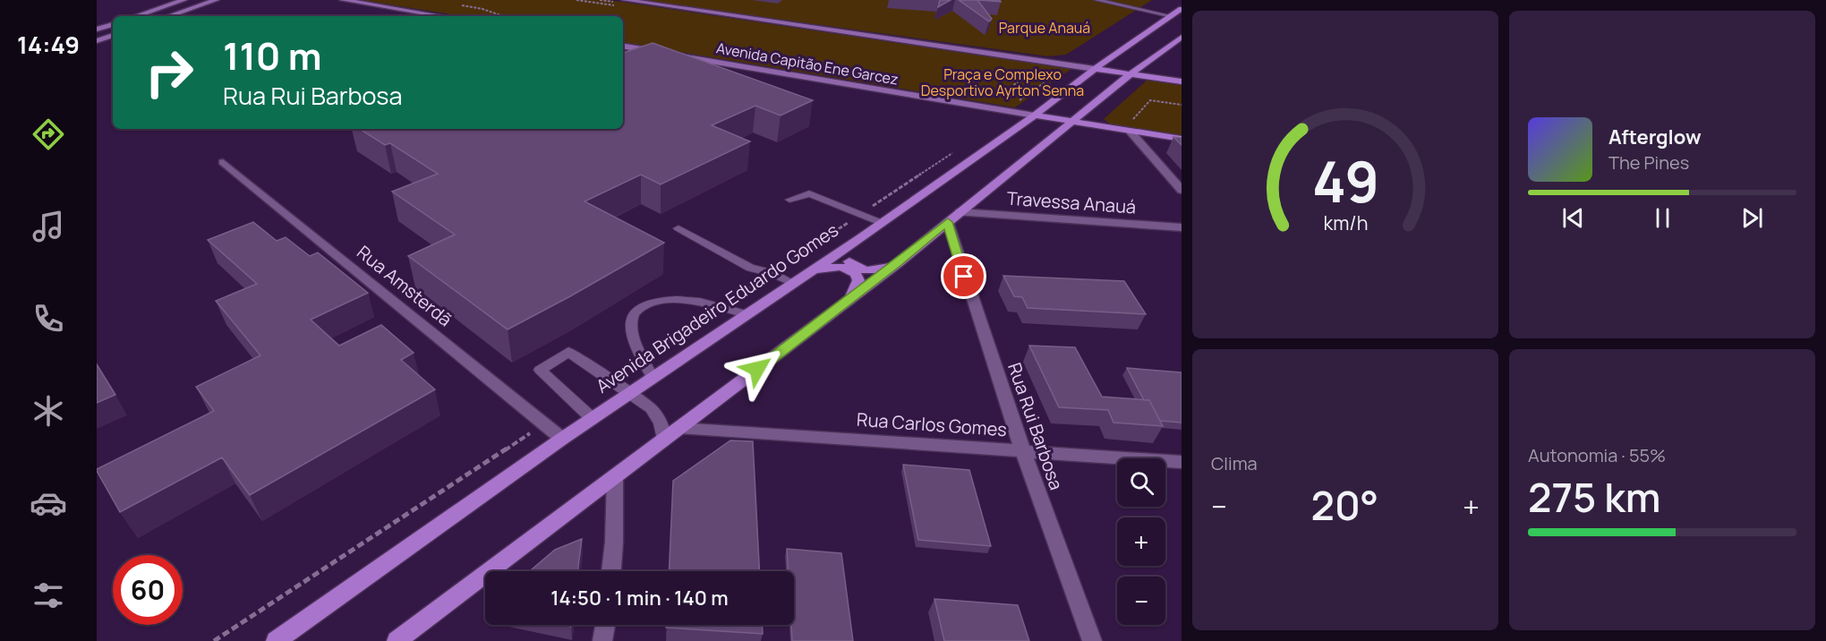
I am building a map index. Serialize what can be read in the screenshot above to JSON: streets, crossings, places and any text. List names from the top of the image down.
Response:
{
  "streets": {
    "main road": ["Avenida Capitão Ene Garcez", "Avenida Brigadeiro Eduardo Gomes"],
    "street": [
      "Travessa Anauá",
      "Rua Amsterdã",
      "Rua Carlos Gomes",
      "Rua Rui Barbosa"
    ]
  },
  "crossings": [
    ["Avenida Capitão Ene Garcez", "Avenida Brigadeiro Eduardo Gomes"],
    ["Travessa Anauá", "Rua Rui Barbosa"],
    ["Rua Amsterdã", "Avenida Brigadeiro Eduardo Gomes"],
    ["Rua Carlos Gomes", "Rua Rui Barbosa"]
  ],
  "parks": ["Parque Anauá", "Praça e Complexo Desportivo Ayrton Senna"],
  "page": {
    "tabs": "14:49",
    "turn": ["110 m", "Rua Rui Barbosa"],
    "song": ["Afterglow", "The Pines"],
    "tile": [
      "Clima",
      ["Autonomia · 55%", "275 km"]
    ],
    "map_buttons": ["+", "−"],
    "heat": ["−", "20°", "+"],
    "limit": "60",
    "trip": "14:50 · 1 min · 140 m",
    "gauge": ["49", "km/h"]
  }
}
